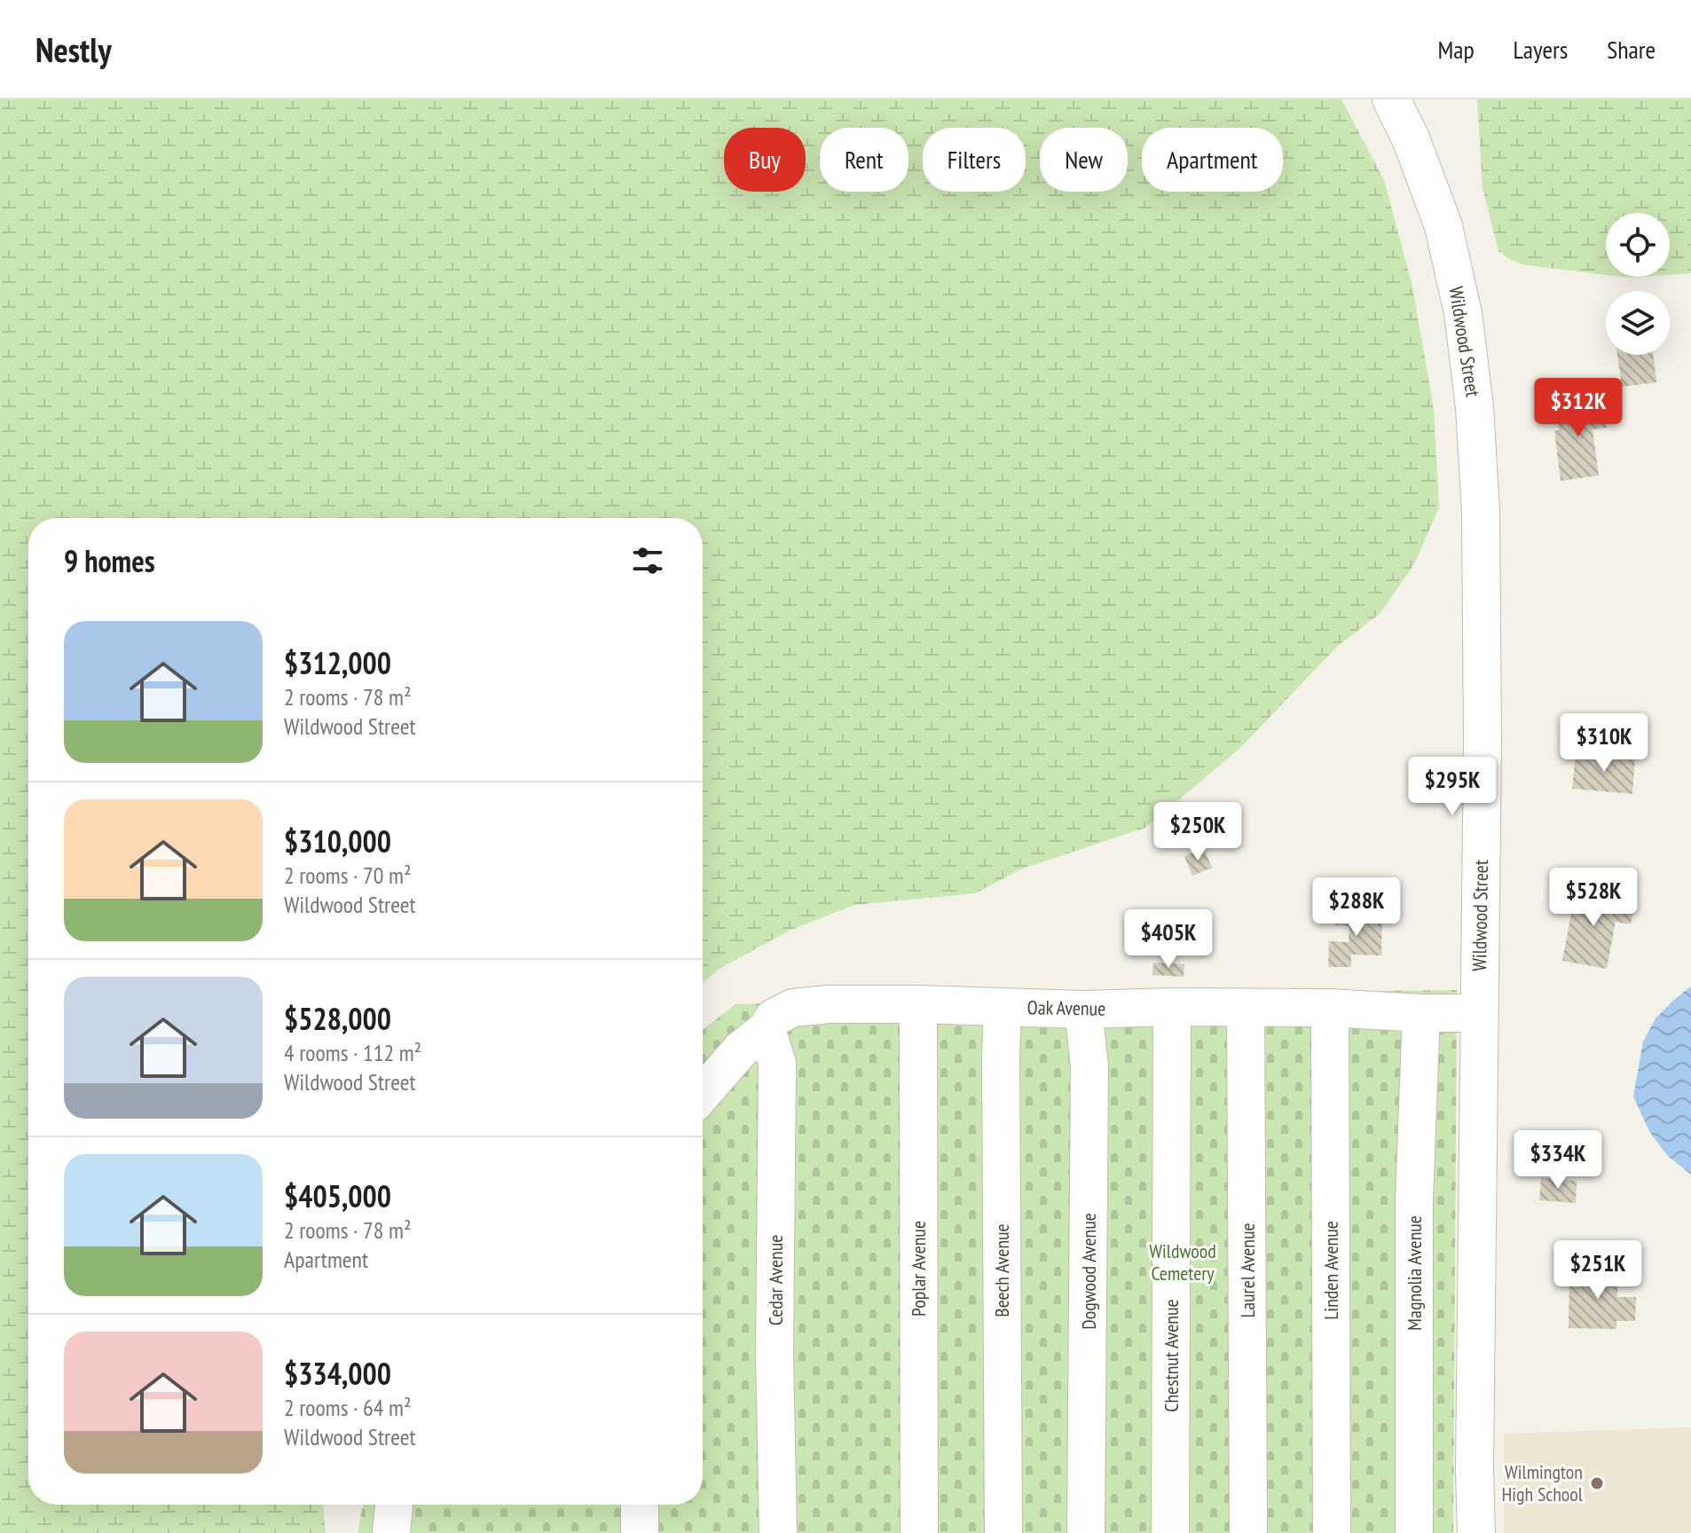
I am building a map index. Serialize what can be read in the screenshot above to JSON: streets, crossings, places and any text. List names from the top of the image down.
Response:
{
  "streets": {
    "street": [
      "Wildwood Street",
      "Oak Avenue",
      "Poplar Avenue",
      "Beech Avenue",
      "Laurel Avenue",
      "Linden Avenue",
      "Dogwood Avenue",
      "Magnolia Avenue",
      "Cedar Avenue",
      "Chestnut Avenue"
    ]
  },
  "crossings": [
    ["Wildwood Street", "Oak Avenue"],
    ["Oak Avenue", "Poplar Avenue"],
    ["Oak Avenue", "Beech Avenue"],
    ["Oak Avenue", "Laurel Avenue"],
    ["Oak Avenue", "Linden Avenue"],
    ["Oak Avenue", "Dogwood Avenue"],
    ["Oak Avenue", "Magnolia Avenue"],
    ["Oak Avenue", "Cedar Avenue"],
    ["Oak Avenue", "Chestnut Avenue"]
  ],
  "parks": ["Wildwood Cemetery"],
  "places": ["Wilmington High School"],
  "page": {
    "header": "Nestly",
    "nav": ["Map", "Layers", "Share"],
    "chip": [
      "Buy",
      "Rent",
      "Filters",
      "New",
      "Apartment"
    ],
    "price": [
      "$312K",
      "$310K",
      "$295K",
      "$250K",
      "$528K",
      "$288K",
      "$405K",
      "$334K",
      "$251K"
    ],
    "heading": "9 homes",
    "list": [
      {
        "name": "$312,000",
        "note": "2 rooms · 78 m² · Wildwood Street"
      },
      {
        "name": "$310,000",
        "note": "2 rooms · 70 m² · Wildwood Street"
      },
      {
        "name": "$528,000",
        "note": "4 rooms · 112 m² · Wildwood Street"
      },
      {
        "name": "$405,000",
        "note": "2 rooms · 78 m² · Apartment"
      },
      {
        "name": "$334,000",
        "note": "2 rooms · 64 m² · Wildwood Street"
      }
    ]
  }
}
